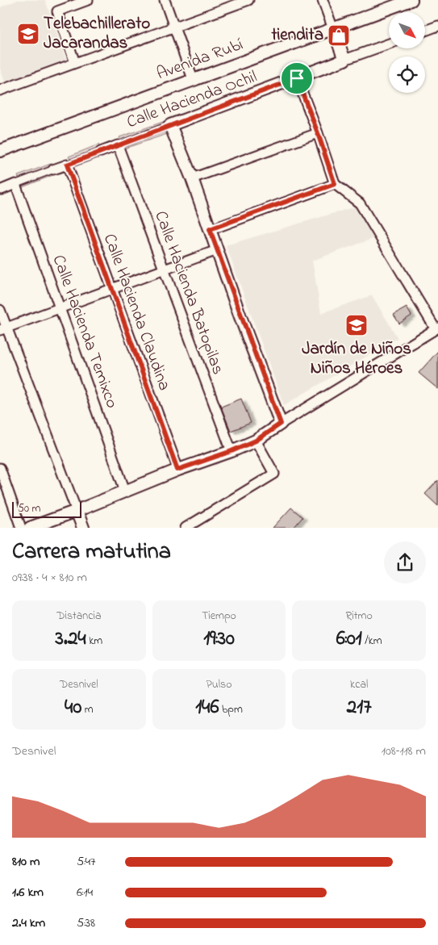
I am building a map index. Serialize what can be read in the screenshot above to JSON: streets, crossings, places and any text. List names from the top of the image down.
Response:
{
  "streets": {
    "street": [
      "Avenida Rubí",
      "Calle Hacienda Ochil",
      "Calle Hacienda Batopilas",
      "Calle Hacienda Claudina",
      "Calle Hacienda Temixco"
    ]
  },
  "crossings": [
    ["Calle Hacienda Ochil", "Calle Hacienda Batopilas"],
    ["Calle Hacienda Ochil", "Calle Hacienda Claudina"],
    ["Calle Hacienda Ochil", "Calle Hacienda Temixco"]
  ],
  "places": {
    "school or university": ["Telebachillerato Jacarandas", "Jardín de Niños Niños Héroes"],
    "shop": ["tiendita"]
  },
  "scale_bar": "50 m",
  "north": "bottom right",
  "page": {
    "scale": "50 m",
    "heading": ["Carrera matutina", "09:38 · 4 × 810 m"],
    "stats": [
      ["Distancia", "3.24 km"],
      ["Tiempo", "19:30"],
      ["Ritmo", "6:01 /km"],
      ["Desnivel", "40 m"],
      ["Pulso", "146 bpm"],
      ["kcal", "217"]
    ],
    "chart": ["Desnivel", "108–118 m"],
    "list": [
      {
        "name": "810 m",
        "note": "5:47"
      },
      {
        "name": "1.6 km",
        "note": "6:14"
      },
      {
        "name": "2.4 km",
        "note": "5:38"
      }
    ]
  }
}
